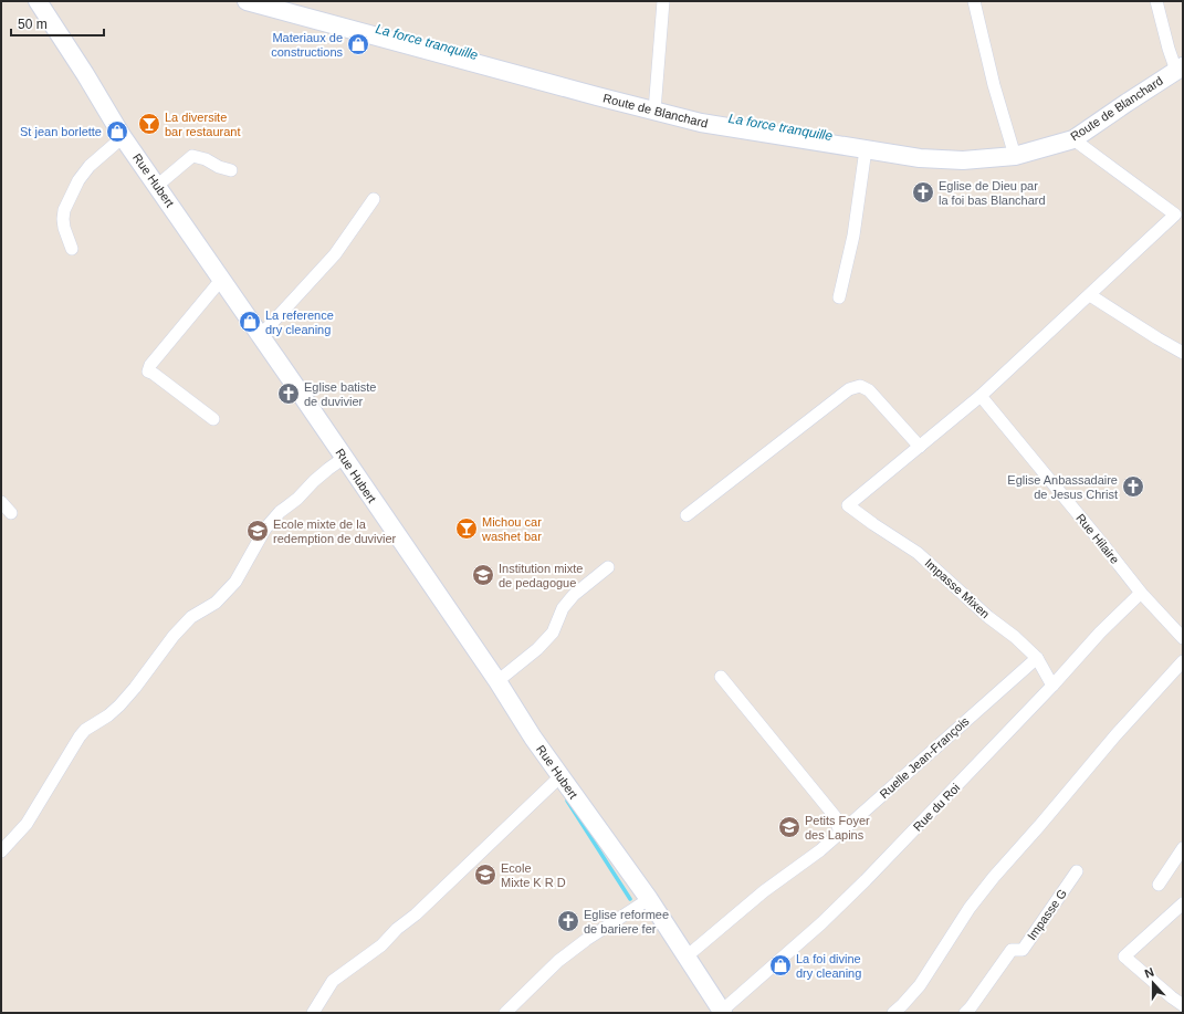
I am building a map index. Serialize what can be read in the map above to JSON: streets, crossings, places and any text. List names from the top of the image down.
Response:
{
  "streets": {
    "street": [
      "Route de Blanchard",
      "Rue Hubert",
      "Rue Hilaire",
      "Impasse Mixen",
      "Ruelle Jean-François",
      "Rue du Roi",
      "Impasse G"
    ]
  },
  "crossings": [
    ["Rue Hubert", "Ruelle Jean-François"],
    ["Rue Hubert", "Rue du Roi"],
    ["Rue Hilaire", "Rue du Roi"],
    ["Impasse Mixen", "Ruelle Jean-François"],
    ["Impasse Mixen", "Rue du Roi"]
  ],
  "water": ["La force tranquille"],
  "places": {
    "shop": [
      "Materiaux de constructions",
      "St jean borlette",
      "La reference dry cleaning",
      "La foi divine dry cleaning"
    ],
    "bar": ["La diversite bar restaurant", "Michou car washet bar"],
    "church": [
      "Eglise de Dieu par la foi bas Blanchard",
      "Eglise batiste de duvivier",
      "Eglise Anbassadaire de Jesus Christ",
      "Eglise reformee de bariere fer"
    ],
    "school or university": [
      "Ecole mixte de la redemption de duvivier",
      "Institution mixte de pedagogue",
      "Petits Foyer des Lapins",
      "Ecole Mixte K R D"
    ]
  },
  "scale_bar": "50 m",
  "north": "top"
}
